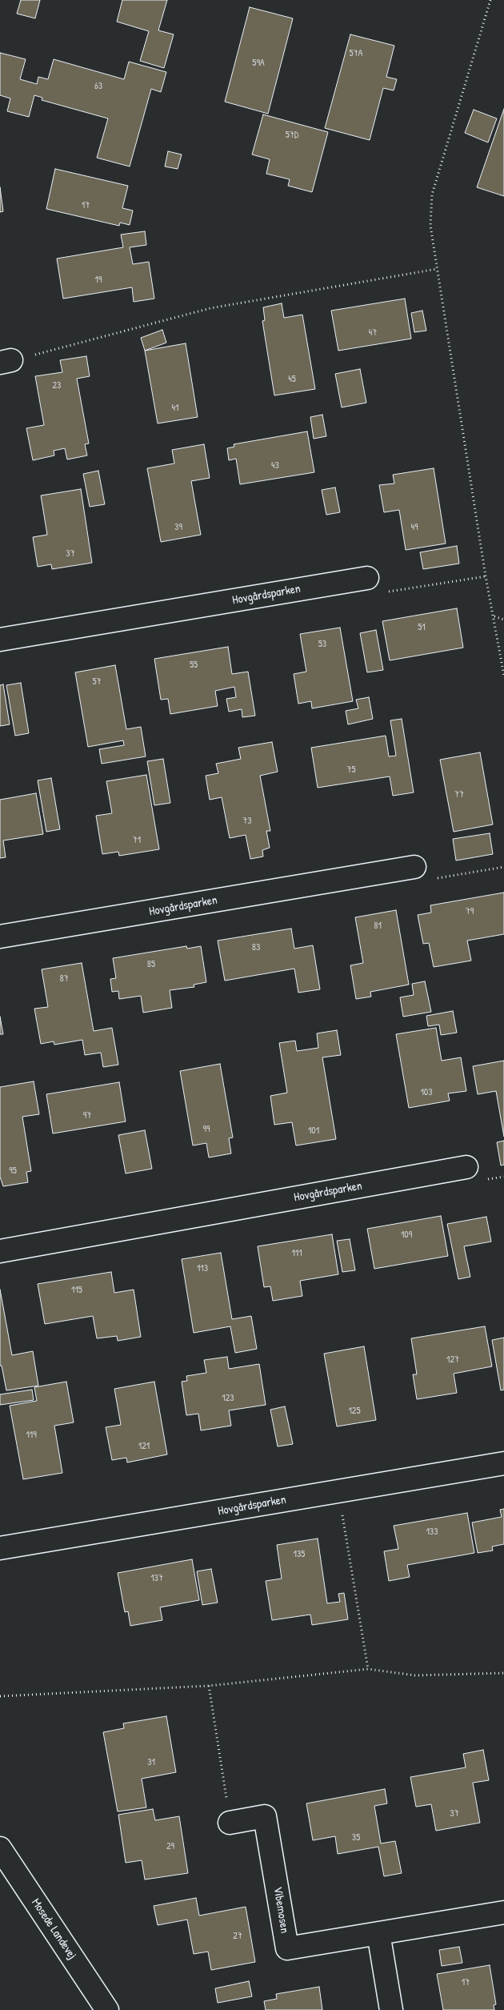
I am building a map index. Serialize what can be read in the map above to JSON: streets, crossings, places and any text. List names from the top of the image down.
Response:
{
  "streets": {
    "street": ["Hovgårdsparken", "Vibemosen", "Mosede Landevej"]
  },
  "house_numbers": [
    "57A",
    "59A",
    "63",
    "57D",
    "17",
    "19",
    "47",
    "45",
    "23",
    "41",
    "43",
    "39",
    "49",
    "37",
    "51",
    "53",
    "55",
    "57",
    "75",
    "77",
    "73",
    "71",
    "79",
    "81",
    "83",
    "85",
    "87",
    "103",
    "97",
    "99",
    "101",
    "95",
    "109",
    "111",
    "113",
    "115",
    "127",
    "123",
    "125",
    "119",
    "121",
    "133",
    "135",
    "137",
    "31",
    "37",
    "35",
    "29",
    "27",
    "17"
  ]
}
